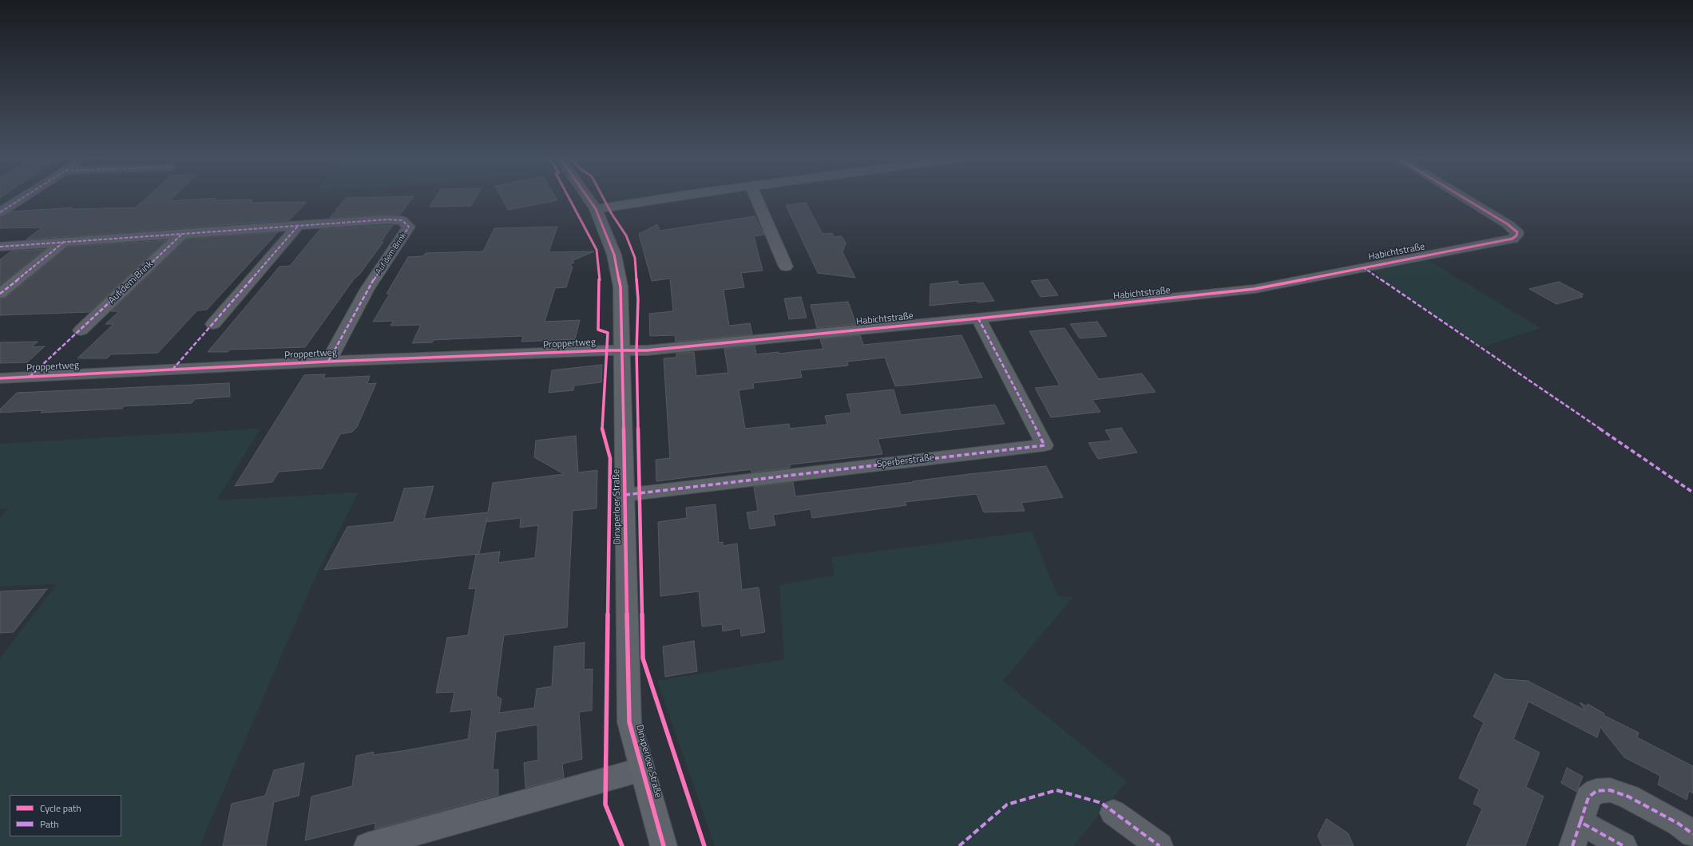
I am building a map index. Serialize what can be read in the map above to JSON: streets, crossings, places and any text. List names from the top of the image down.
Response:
{
  "streets": {
    "main road": ["Dinxperloer Straße"],
    "street": [
      "Habichtstraße",
      "Auf dem Brink",
      "Proppertweg",
      "Sperberstraße"
    ]
  },
  "crossings": [
    ["Habichtstraße", "Proppertweg"],
    ["Habichtstraße", "Sperberstraße"],
    ["Habichtstraße", "Dinxperloer Straße"],
    ["Auf dem Brink", "Proppertweg"],
    ["Proppertweg", "Dinxperloer Straße"],
    ["Sperberstraße", "Dinxperloer Straße"]
  ],
  "legend": ["Cycle path", "Path"]
}
